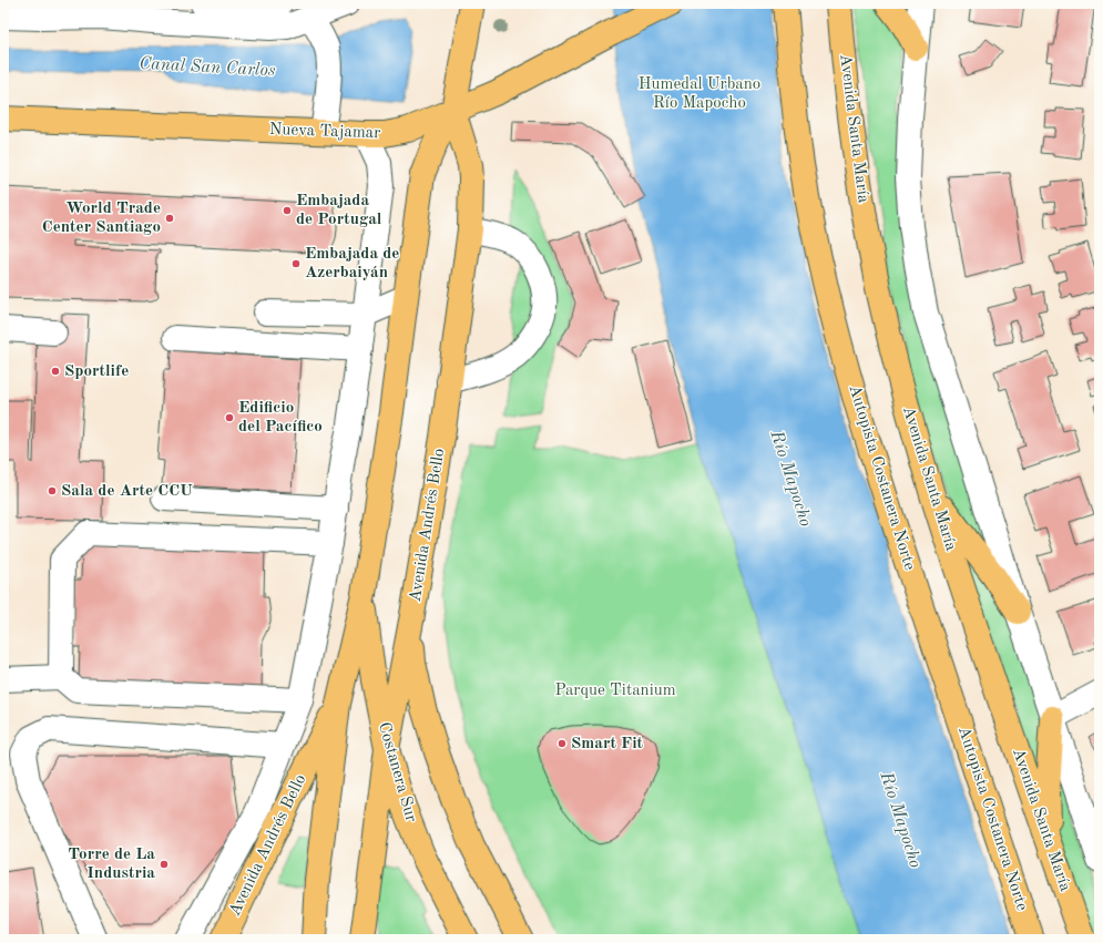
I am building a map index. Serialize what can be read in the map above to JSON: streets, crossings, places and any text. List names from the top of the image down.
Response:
{
  "streets": {
    "main road": [
      "Avenida Santa María",
      "Nueva Tajamar",
      "Autopista Costanera Norte",
      "Avenida Andrés Bello",
      "Costanera Sur"
    ]
  },
  "crossings": [
    ["Nueva Tajamar", "Avenida Andrés Bello"],
    ["Avenida Andrés Bello", "Costanera Sur"]
  ],
  "water": ["Canal San Carlos", "Río Mapocho"],
  "parks": ["Humedal Urbano Río Mapocho", "Parque Titanium"],
  "places": [
    "Embajada de Portugal",
    "World Trade Center Santiago",
    "Embajada de Azerbaiyán",
    "Sportlife",
    "Edificio del Pacífico",
    "Sala de Arte CCU",
    "Smart Fit",
    "Torre de La Industria"
  ]
}
